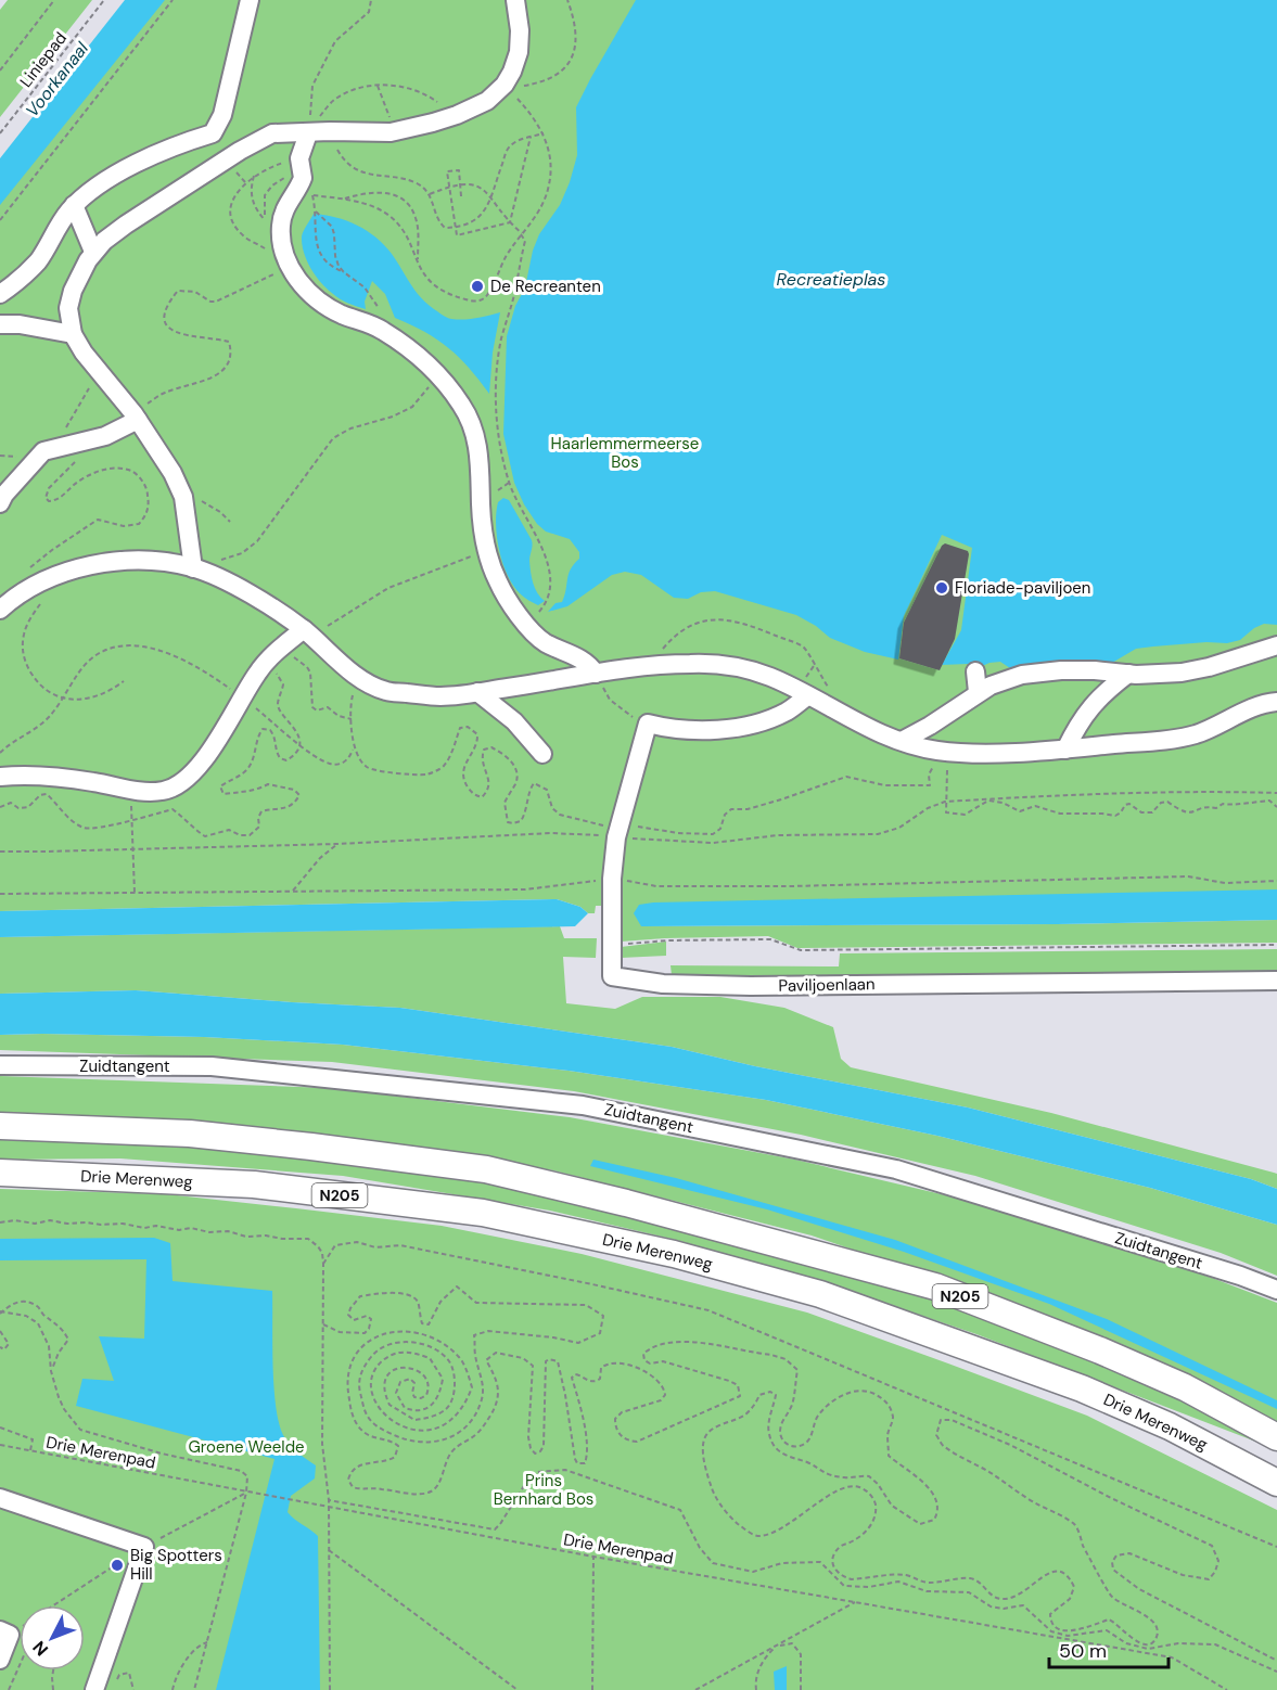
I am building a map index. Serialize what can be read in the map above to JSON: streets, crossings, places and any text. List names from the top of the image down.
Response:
{
  "streets": {
    "highway": ["Drie Merenweg", "N205"],
    "street": ["Paviljoenlaan", "Zuidtangent"],
    "path": ["Liniepad", "Drie Merenpad"]
  },
  "water": ["Voorkanaal", "Recreatieplas"],
  "parks": ["Haarlemmermeerse Bos", "Groene Weelde", "Prins Bernhard Bos"],
  "places": ["De Recreanten", "Floriade-paviljoen", "Big Spotters Hill"],
  "scale_bar": "50 m",
  "north": "bottom left"
}
